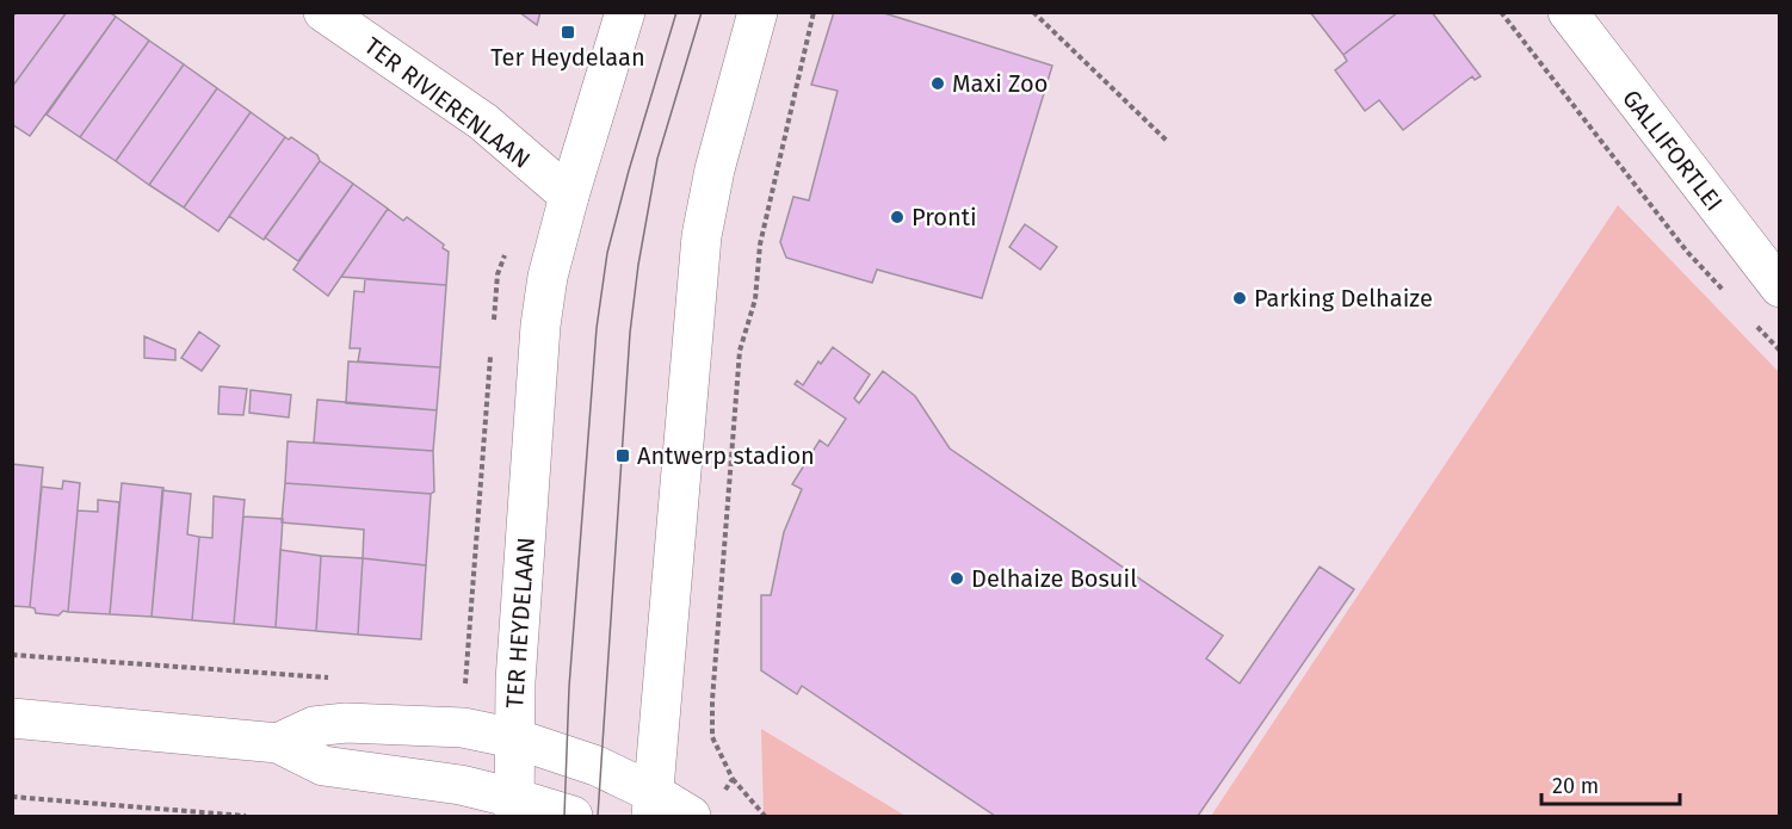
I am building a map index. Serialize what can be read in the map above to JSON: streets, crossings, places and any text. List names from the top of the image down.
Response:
{
  "streets": {
    "street": ["TER RIVIERENLAAN", "GALLIFORTLEI", "TER HEYDELAAN"]
  },
  "crossings": [
    ["TER RIVIERENLAAN", "TER HEYDELAAN"]
  ],
  "places": {
    "transit": ["Ter Heydelaan", "Antwerp stadion"],
    "other": [
      "Maxi Zoo",
      "Pronti",
      "Parking Delhaize",
      "Delhaize Bosuil"
    ]
  },
  "scale_bar": "20 m"
}
